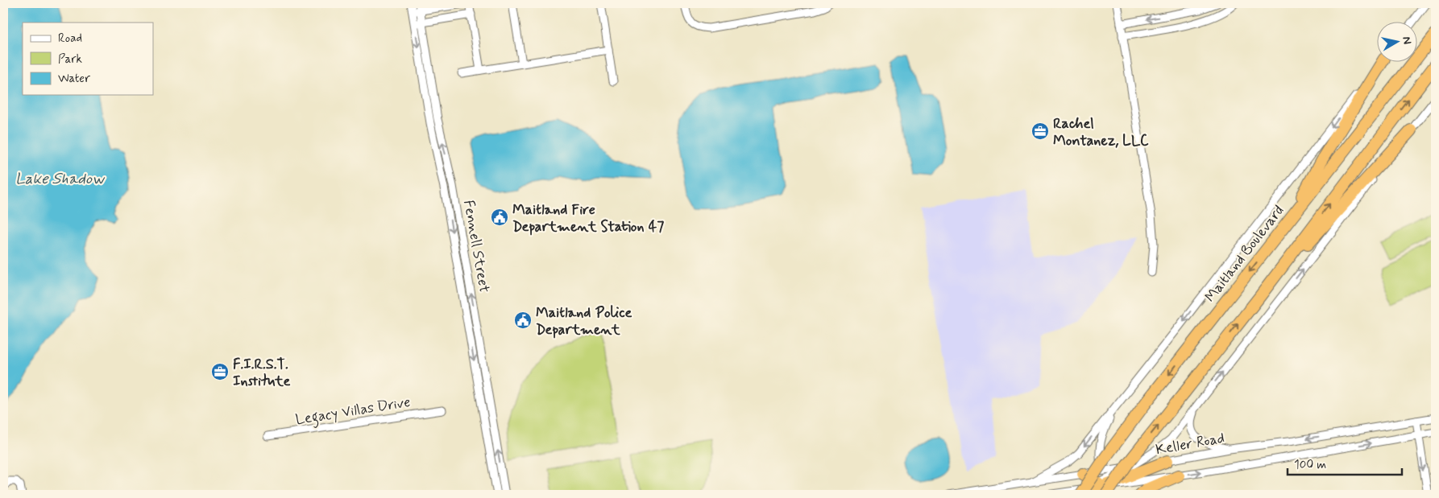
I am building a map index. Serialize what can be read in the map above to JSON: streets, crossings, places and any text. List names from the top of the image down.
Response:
{
  "streets": {
    "highway": ["Maitland Boulevard"],
    "street": ["Fennell Street", "Legacy Villas Drive", "Keller Road"]
  },
  "water": ["Lake Shadow"],
  "places": {
    "office": ["Rachel Montanez, LLC", "F.I.R.S.T. Institute"],
    "public building": ["Maitland Fire Department Station 47", "Maitland Police Department"]
  },
  "legend": ["Road", "Park", "Water"],
  "scale_bar": "100 m",
  "north": "right"
}
